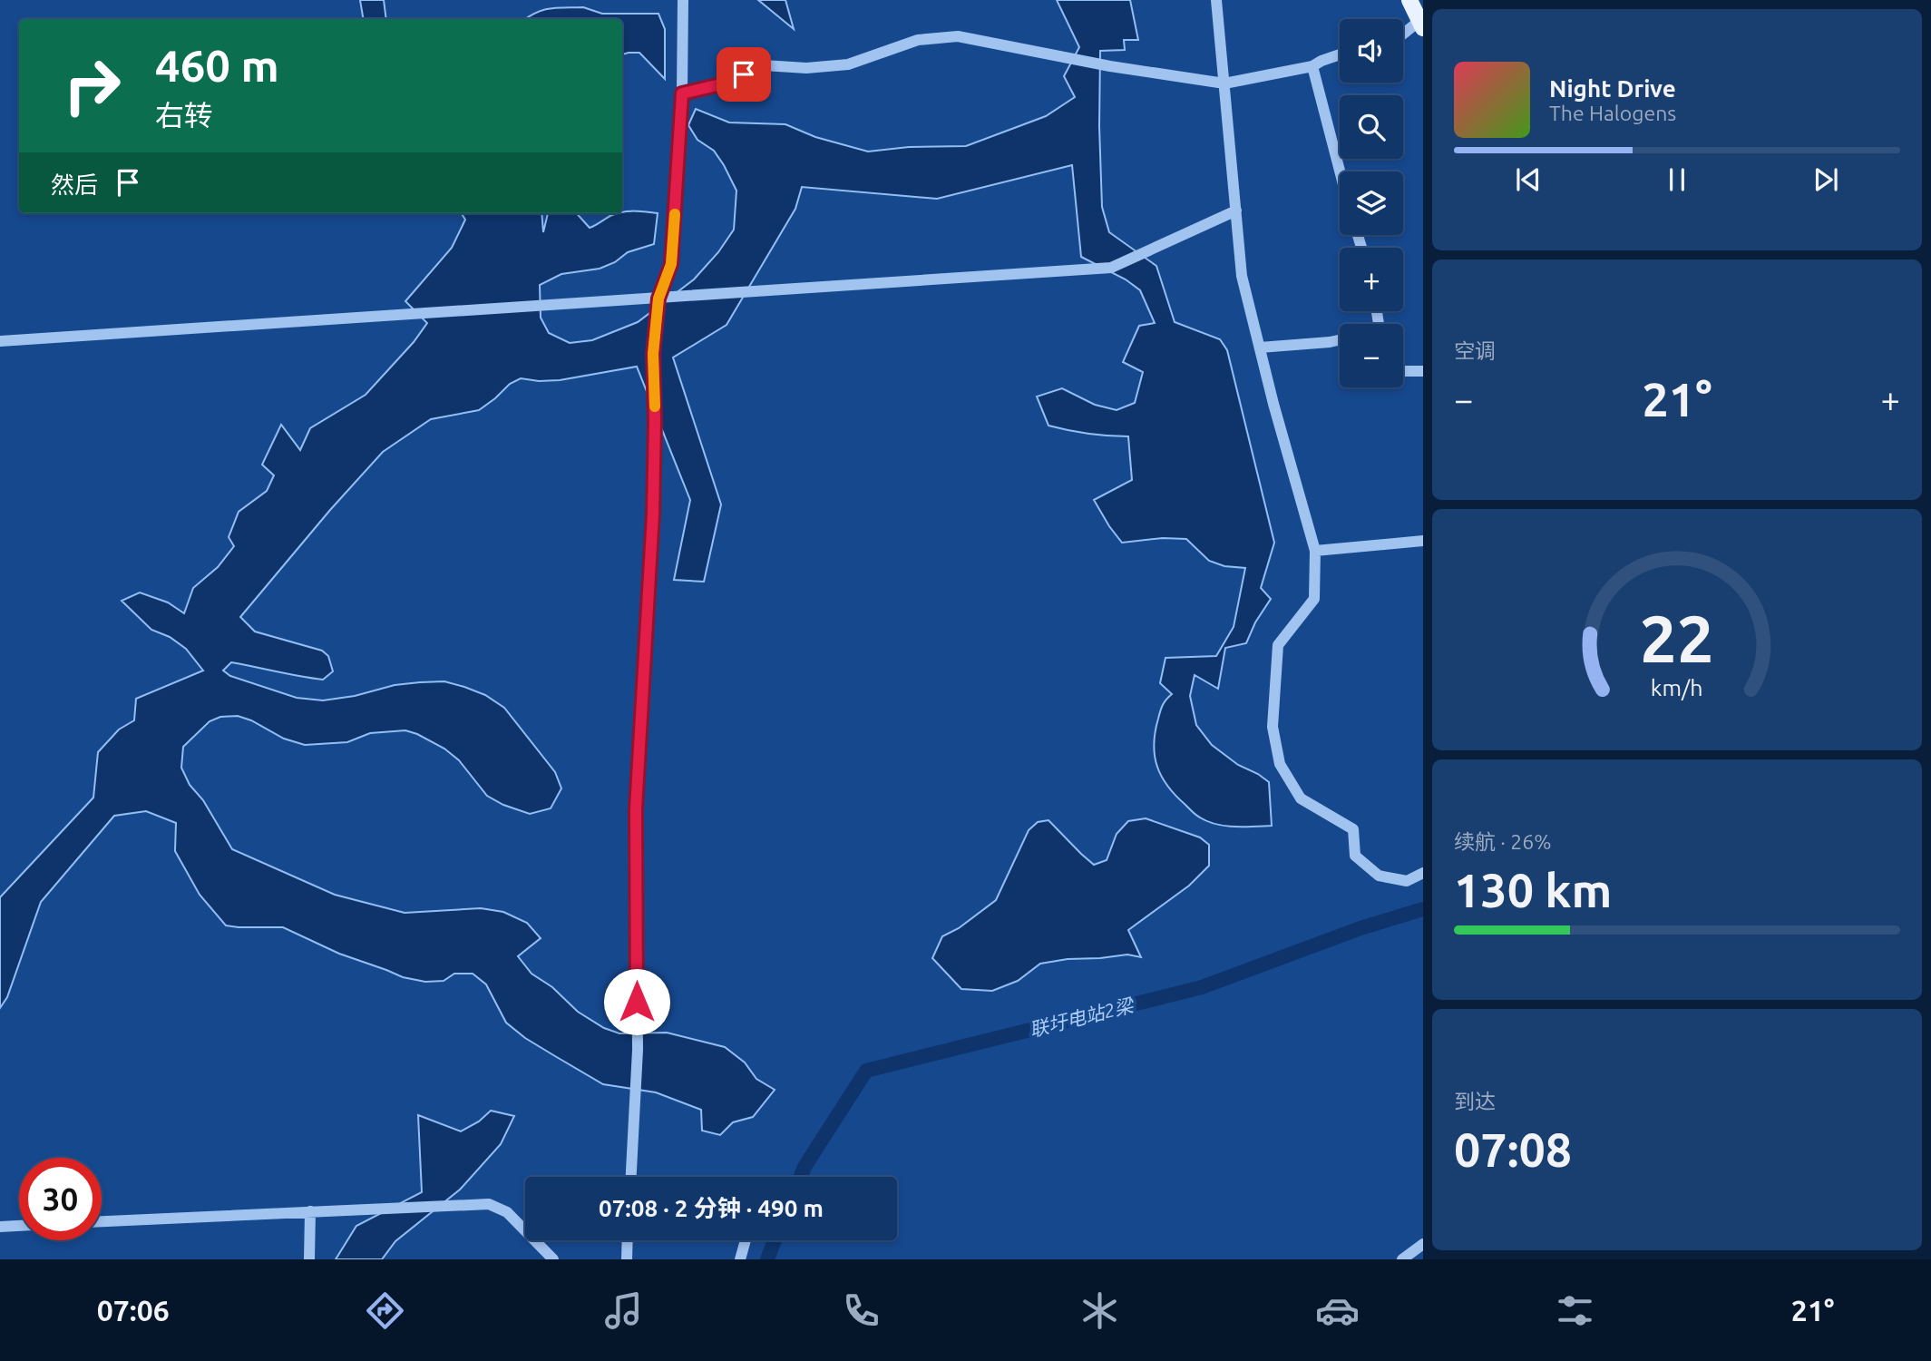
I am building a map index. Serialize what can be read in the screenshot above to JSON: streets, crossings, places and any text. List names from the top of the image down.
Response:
{
  "water": ["联圩电站2梁"],
  "page": {
    "map_buttons": ["+", "−"],
    "turn": ["460 m", "右转"],
    "song": ["Night Drive", "The Halogens"],
    "then": "然后",
    "tile": [
      "空调",
      ["续航 · 26%", "130 km"],
      ["到达", "07:08"]
    ],
    "heat": ["−", "21°", "+"],
    "limit": "30",
    "trip": "07:08 · 2 分钟 · 490 m",
    "tabs": ["07:06", "21°"],
    "gauge": ["22", "km/h"]
  }
}
